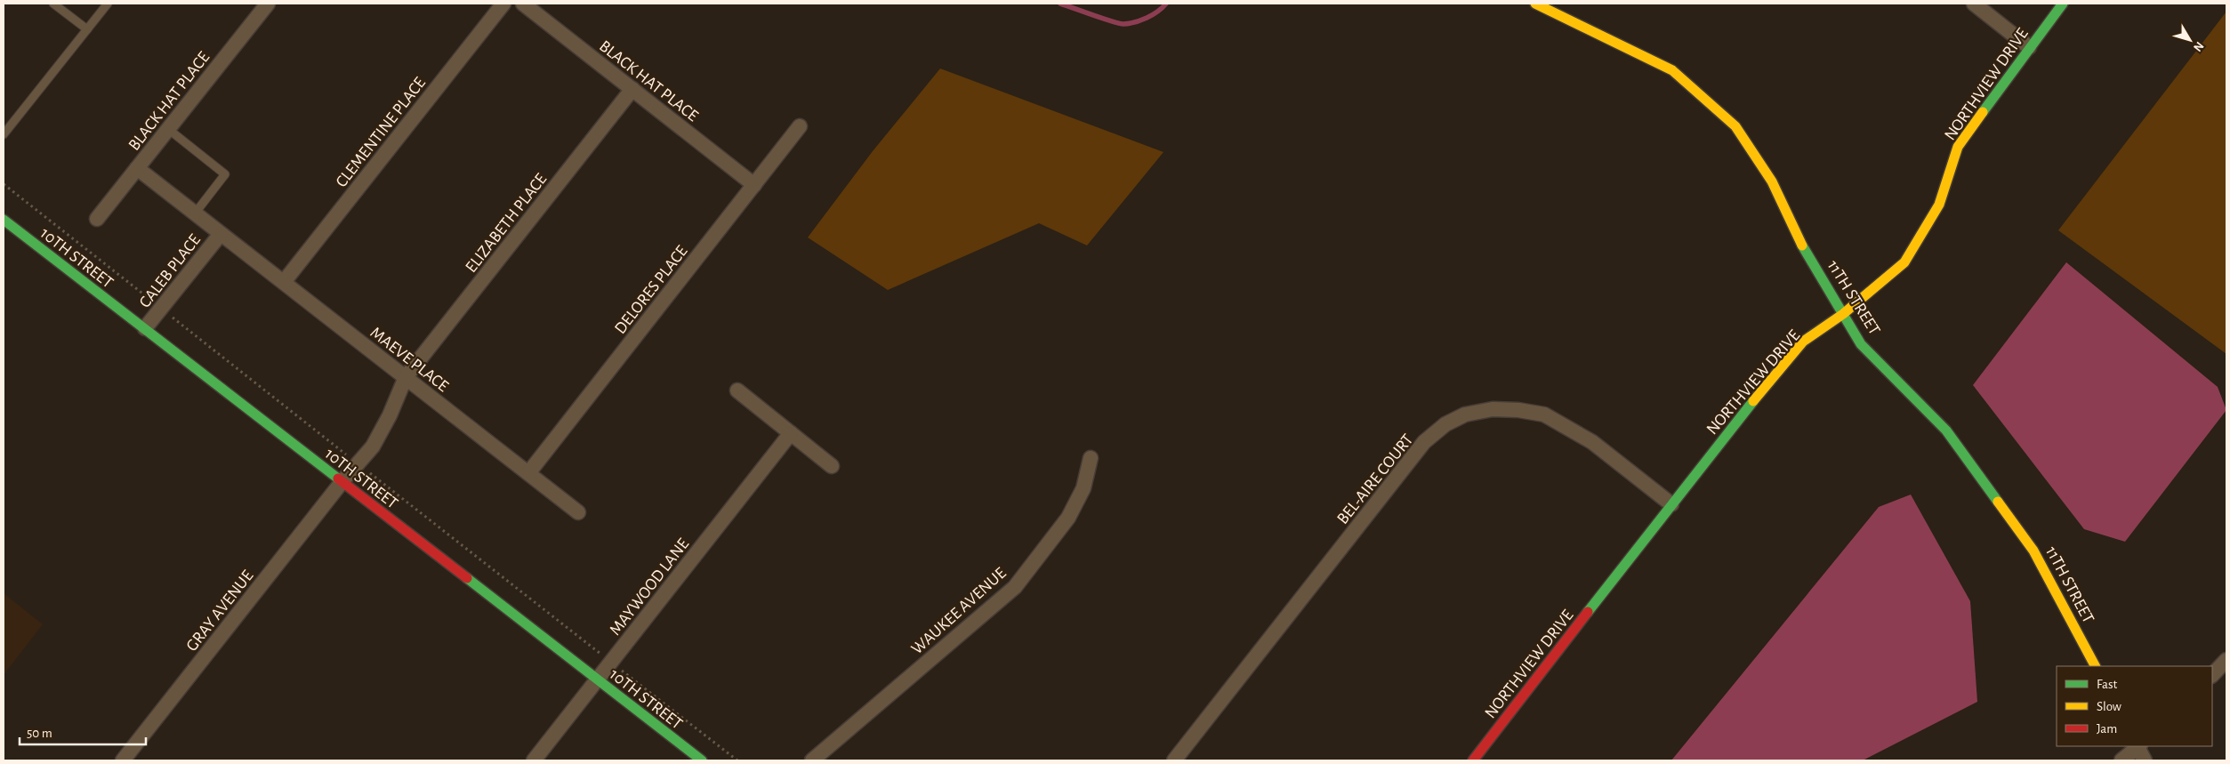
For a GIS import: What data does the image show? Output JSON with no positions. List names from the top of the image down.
{
  "streets": {
    "street": [
      "BLACK HAT PLACE",
      "NORTHVIEW DRIVE",
      "CLEMENTINE PLACE",
      "ELIZABETH PLACE",
      "10TH STREET",
      "CALEB PLACE",
      "DELORES PLACE",
      "11TH STREET",
      "MAEVE PLACE",
      "BEL-AIRE COURT",
      "MAYWOOD LANE",
      "GRAY AVENUE",
      "WAUKEE AVENUE"
    ]
  },
  "crossings": [
    ["BLACK HAT PLACE", "ELIZABETH PLACE"],
    ["BLACK HAT PLACE", "DELORES PLACE"],
    ["BLACK HAT PLACE", "MAEVE PLACE"],
    ["NORTHVIEW DRIVE", "11TH STREET"],
    ["NORTHVIEW DRIVE", "BEL-AIRE COURT"],
    ["CLEMENTINE PLACE", "MAEVE PLACE"],
    ["ELIZABETH PLACE", "10TH STREET"],
    ["ELIZABETH PLACE", "MAEVE PLACE"],
    ["ELIZABETH PLACE", "GRAY AVENUE"],
    ["10TH STREET", "CALEB PLACE"],
    ["10TH STREET", "MAYWOOD LANE"],
    ["10TH STREET", "GRAY AVENUE"],
    ["CALEB PLACE", "MAEVE PLACE"],
    ["DELORES PLACE", "MAEVE PLACE"]
  ],
  "legend": ["Fast", "Slow", "Jam"],
  "scale_bar": "50 m",
  "north": "bottom right"
}
